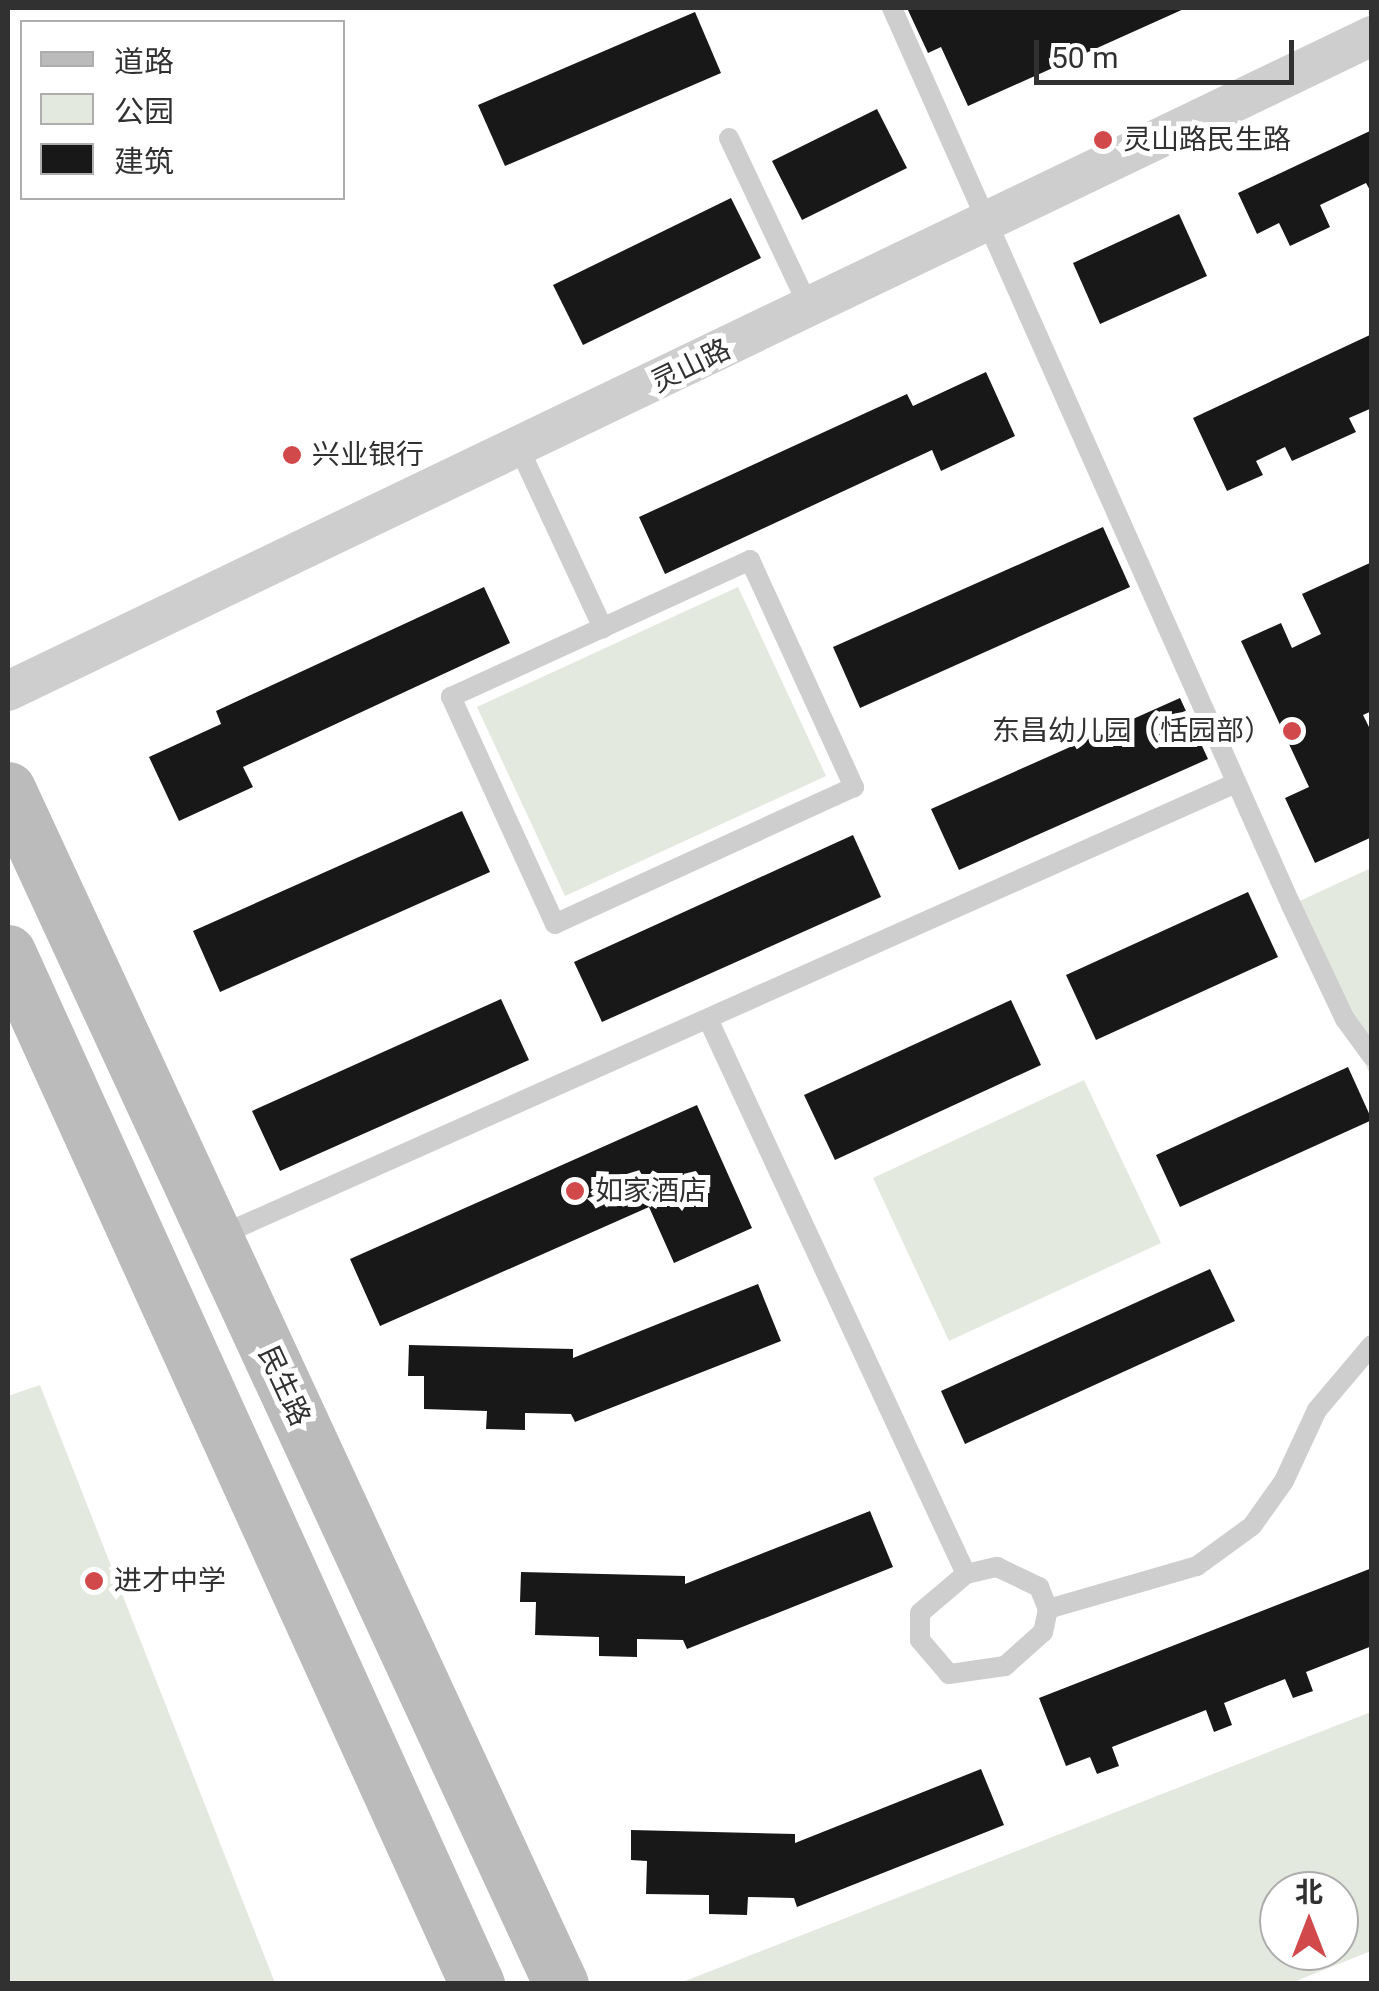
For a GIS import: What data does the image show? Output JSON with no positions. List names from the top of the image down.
{
  "streets": {
    "main road": ["民生路"],
    "street": ["灵山路"]
  },
  "places": [
    "灵山路民生路",
    "兴业银行",
    "东昌幼儿园（恬园部）",
    "如家酒店",
    "进才中学"
  ],
  "legend": ["道路", "公园", "建筑"],
  "scale_bar": "50 m",
  "north": "top"
}
